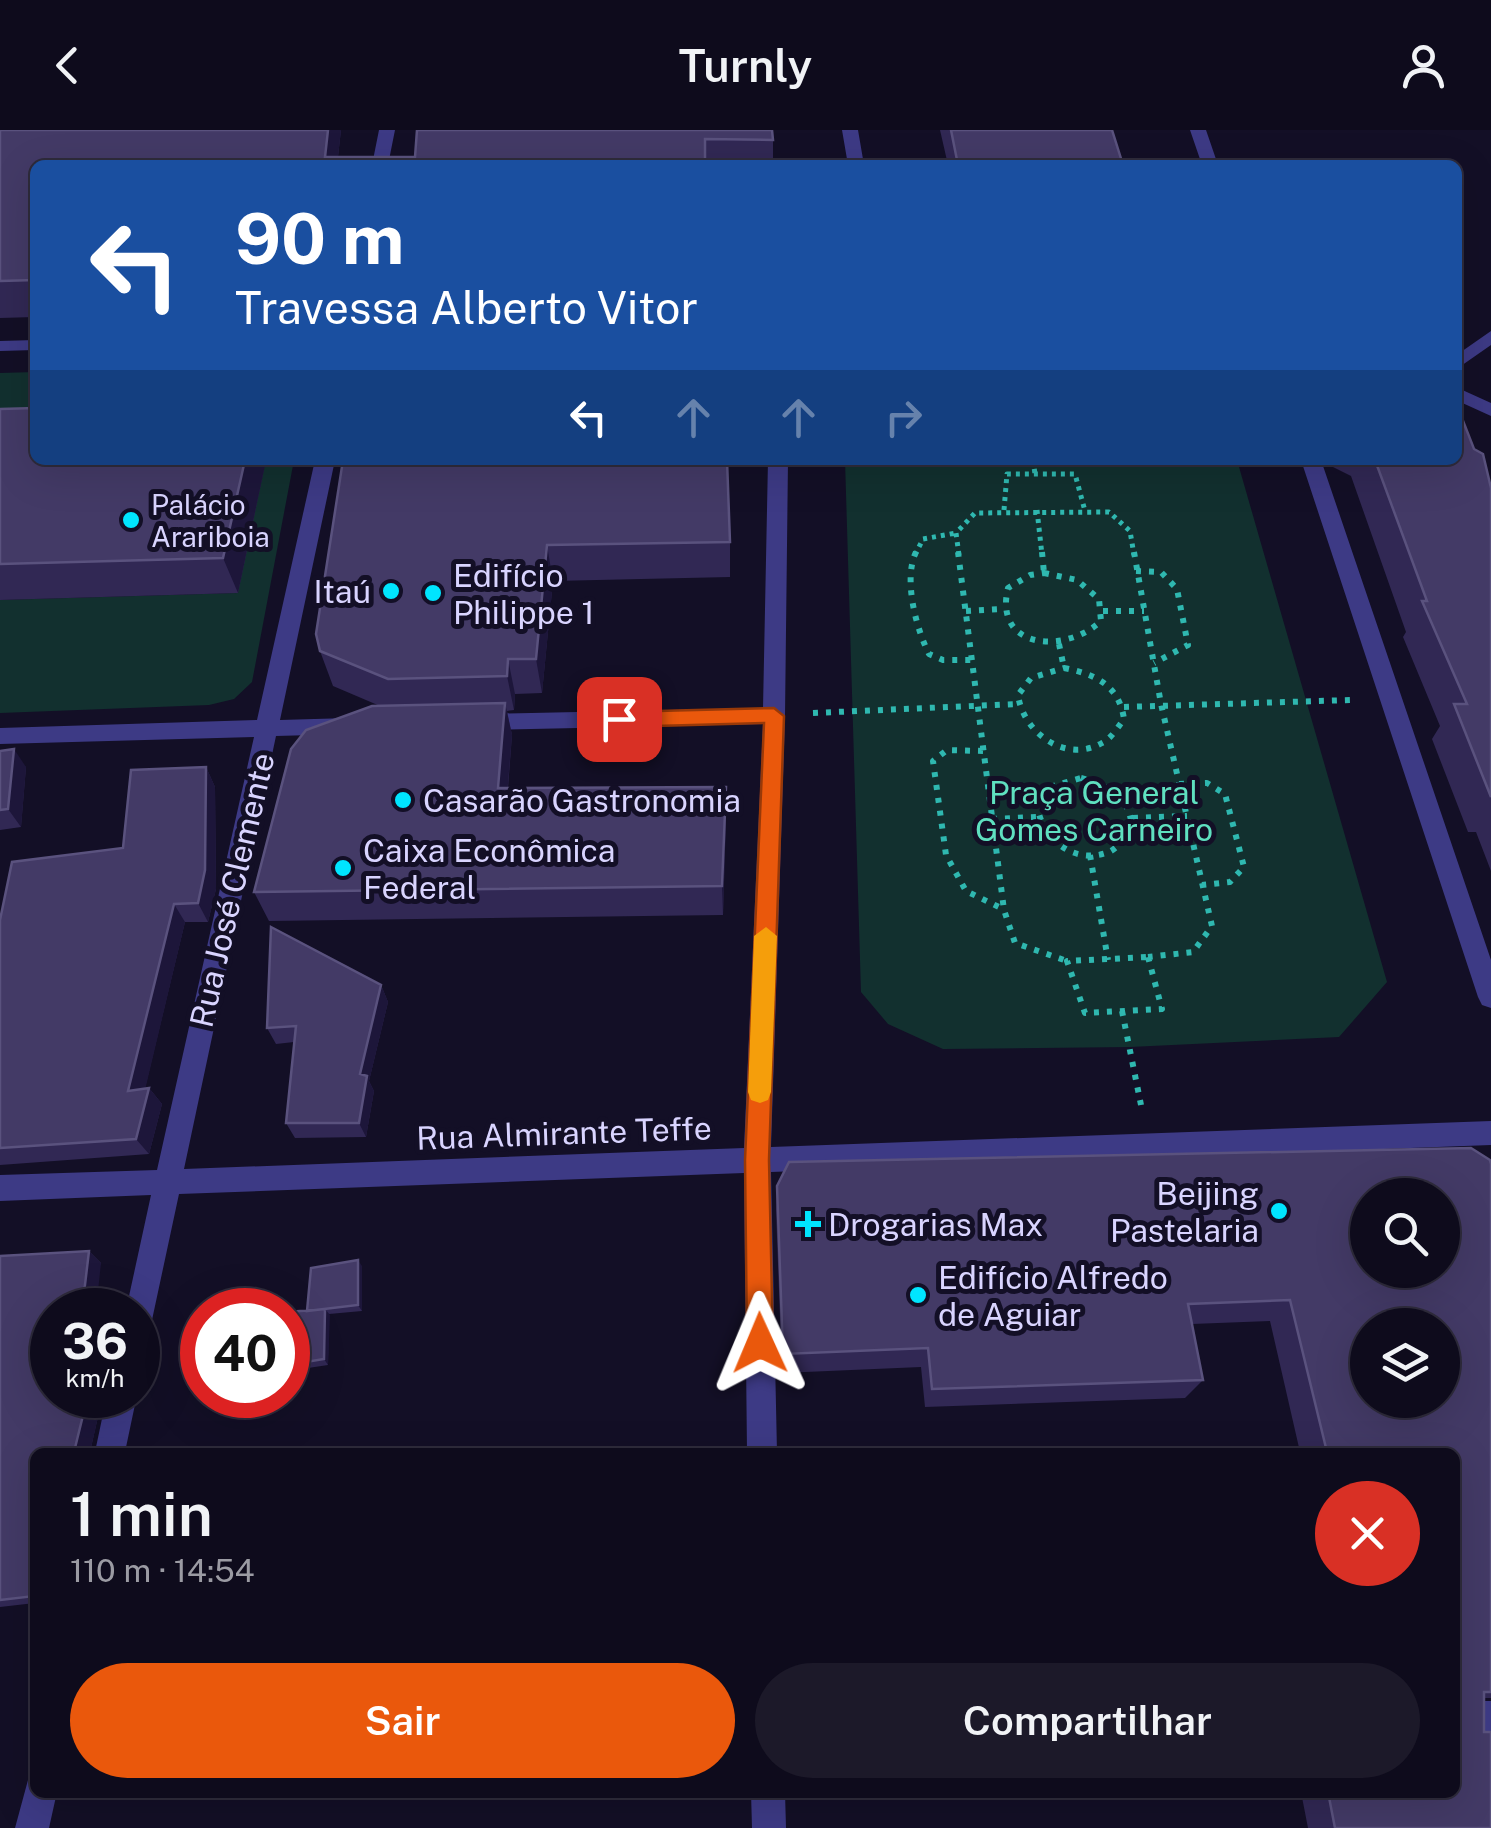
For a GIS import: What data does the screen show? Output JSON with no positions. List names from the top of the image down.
{
  "streets": {
    "street": ["Rua José Clemente", "Rua Almirante Teffe"]
  },
  "crossings": [
    ["Rua José Clemente", "Rua Almirante Teffe"]
  ],
  "parks": ["Praça General Gomes Carneiro"],
  "places": {
    "other": [
      "Palácio Arariboia",
      "Itaú",
      "Edifício Philippe 1",
      "Casarão Gastronomia",
      "Caixa Econômica Federal",
      "Beijing Pastelaria",
      "Edifício Alfredo de Aguiar"
    ],
    "health": ["Drogarias Max"]
  },
  "page": {
    "header": "Turnly",
    "turn": ["90 m", "Travessa Alberto Vitor"],
    "speed": "36 km/h",
    "limit": "40",
    "heading": ["1 min", "110 m · 14:54"],
    "buttons": ["Sair", "Compartilhar"]
  }
}
